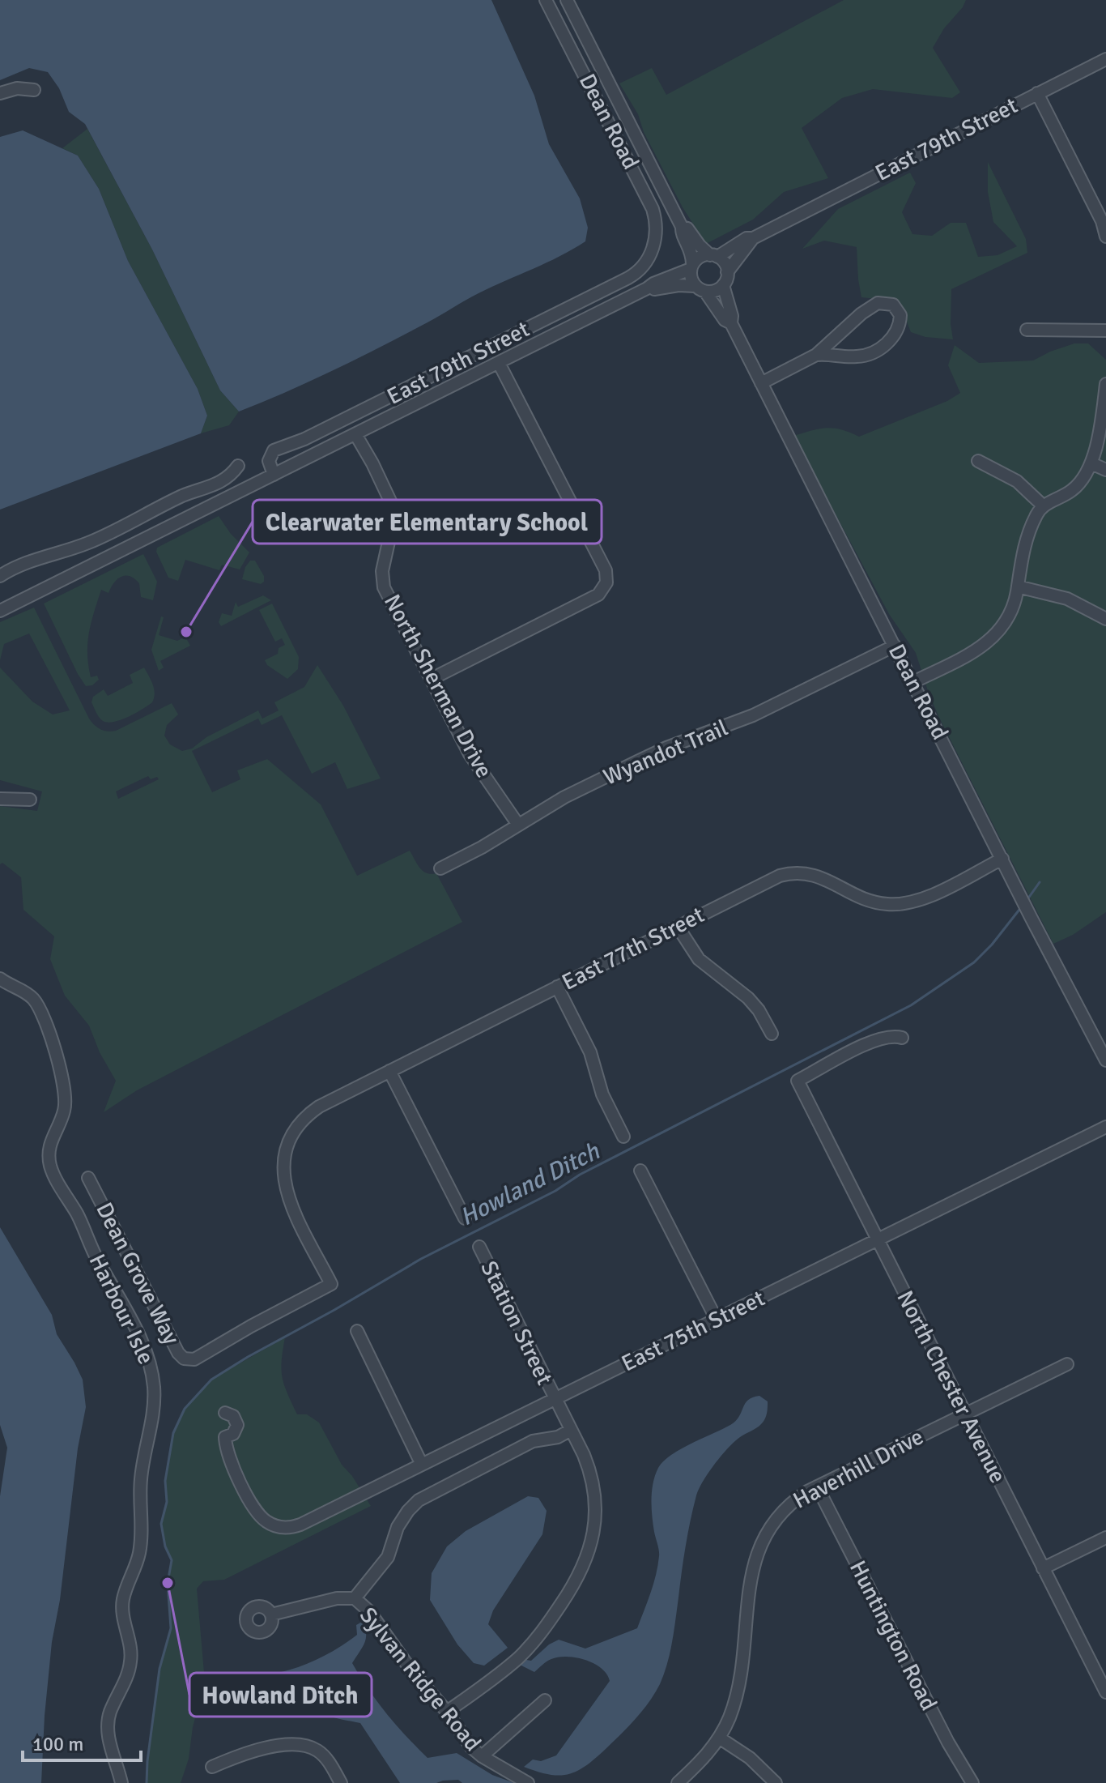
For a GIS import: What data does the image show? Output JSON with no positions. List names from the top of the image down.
{
  "streets": {
    "street": [
      "Dean Road",
      "East 79th Street",
      "North Sherman Drive",
      "Wyandot Trail",
      "East 77th Street",
      "Dean Grove Way",
      "Harbour Isle",
      "Station Street",
      "East 75th Street",
      "North Chester Avenue",
      "Haverhill Drive",
      "Huntington Road",
      "Sylvan Ridge Road"
    ]
  },
  "crossings": [
    ["Dean Road", "East 79th Street"],
    ["Dean Road", "Wyandot Trail"],
    ["Dean Road", "East 77th Street"],
    ["East 79th Street", "North Sherman Drive"],
    ["North Sherman Drive", "Wyandot Trail"],
    ["East 77th Street", "Dean Grove Way"],
    ["Station Street", "East 75th Street"],
    ["Station Street", "Sylvan Ridge Road"],
    ["East 75th Street", "North Chester Avenue"],
    ["North Chester Avenue", "Haverhill Drive"],
    ["Haverhill Drive", "Huntington Road"]
  ],
  "water": ["Howland Ditch"],
  "places": ["Clearwater Elementary School", "Howland Ditch"],
  "scale_bar": "100 m"
}
